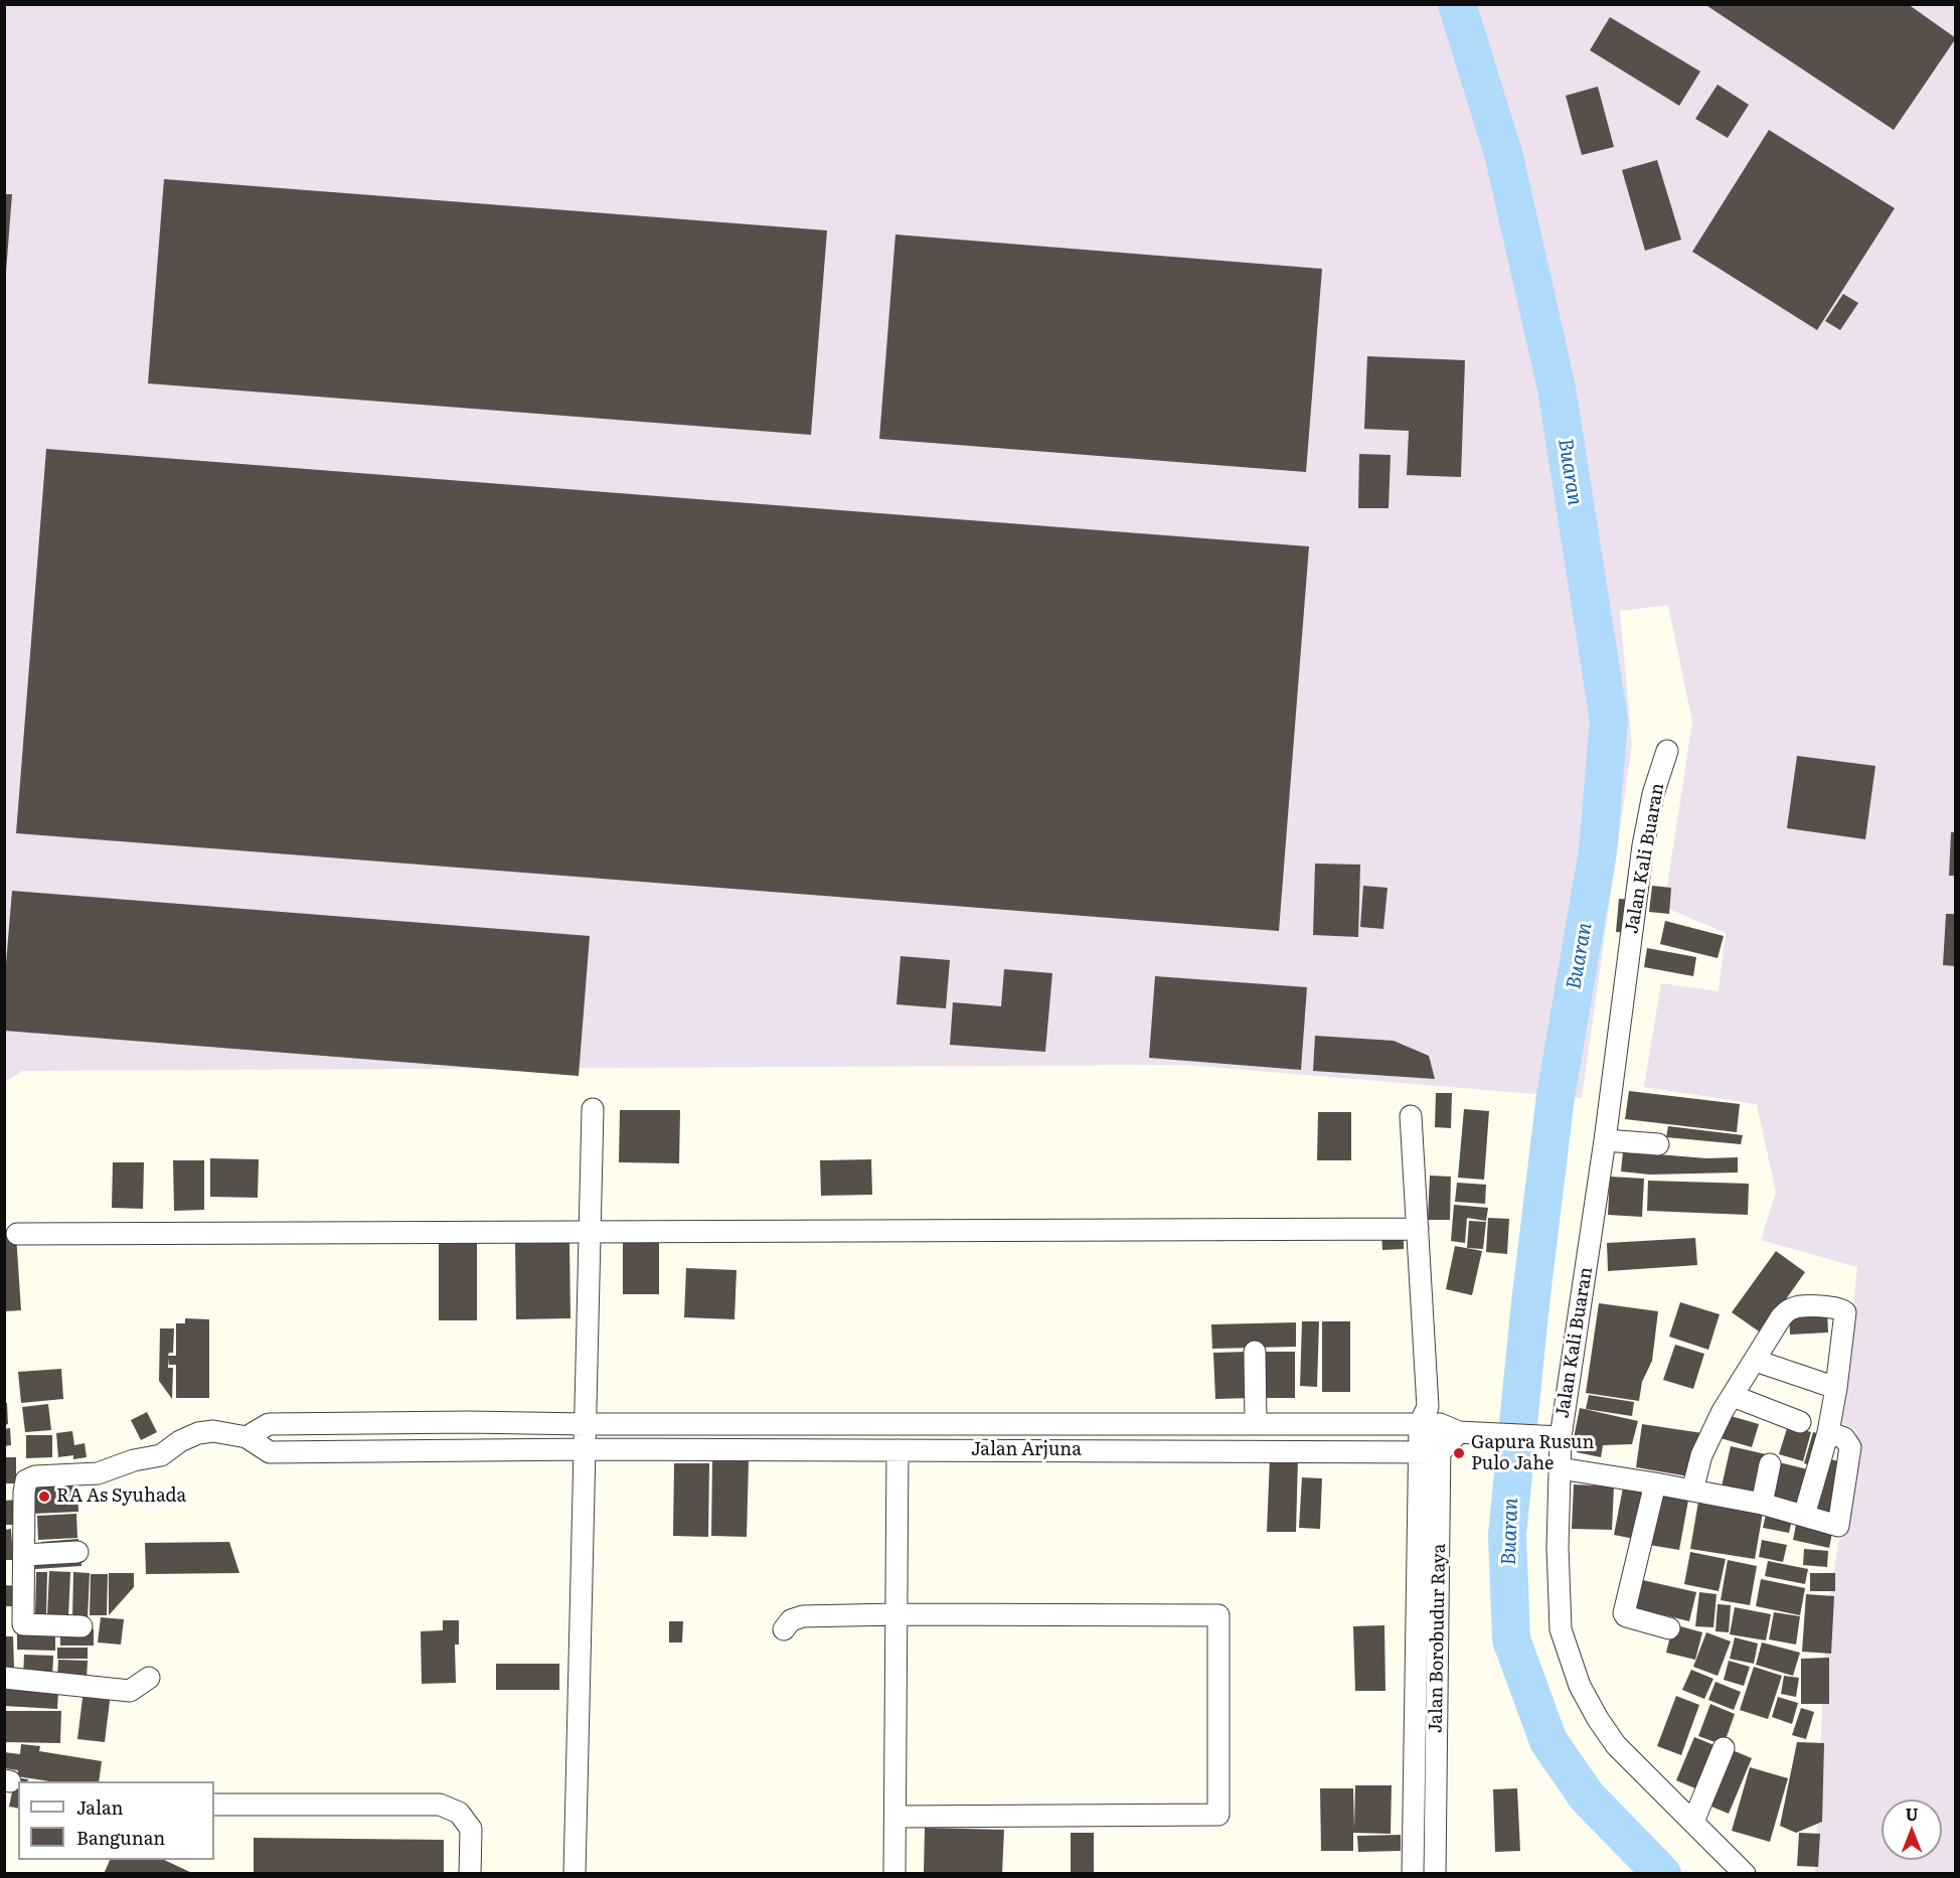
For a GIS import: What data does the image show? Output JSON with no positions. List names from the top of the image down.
{
  "streets": {
    "street": ["Jalan Kali Buaran", "Jalan Arjuna", "Jalan Borobudur Raya"]
  },
  "crossings": [
    ["Jalan Kali Buaran", "Jalan Arjuna"],
    ["Jalan Arjuna", "Jalan Borobudur Raya"]
  ],
  "water": ["Buaran"],
  "places": ["Gapura Rusun Pulo Jahe", "RA As Syuhada"],
  "legend": ["Jalan", "Bangunan"],
  "north": "top"
}
